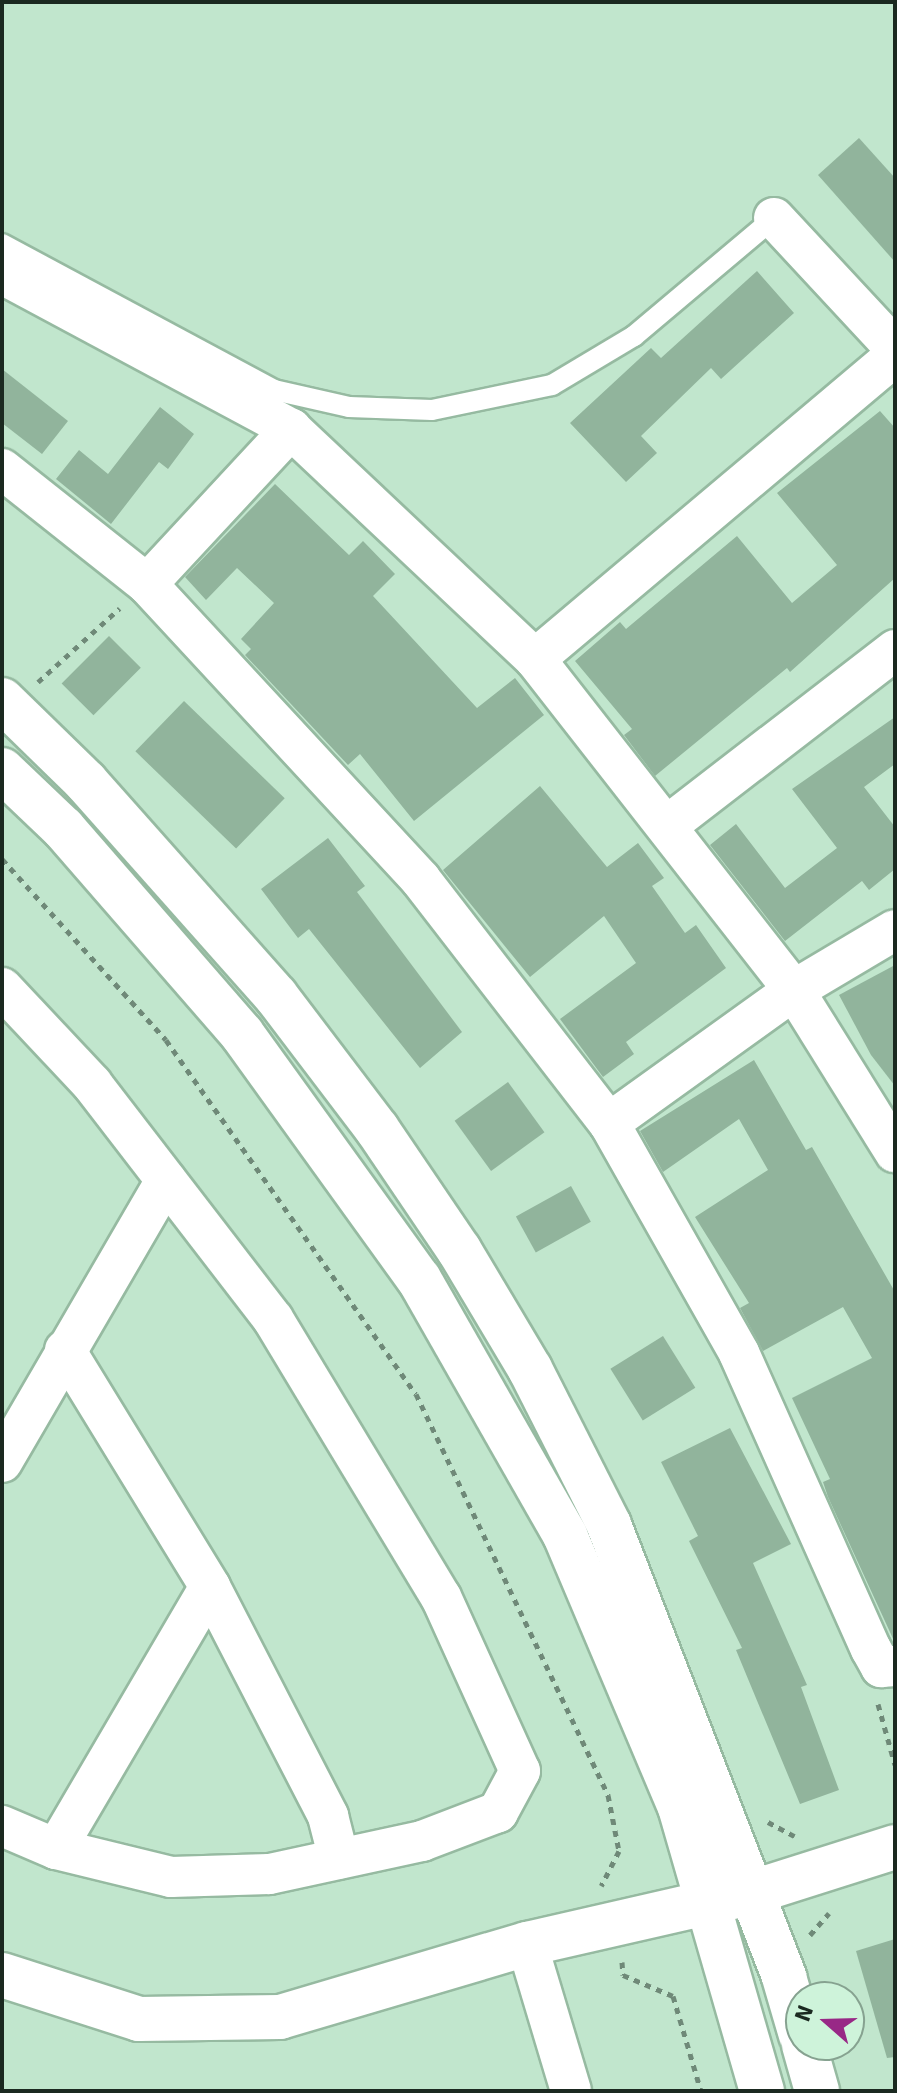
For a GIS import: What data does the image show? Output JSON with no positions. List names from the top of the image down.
{
  "north": "left"
}
